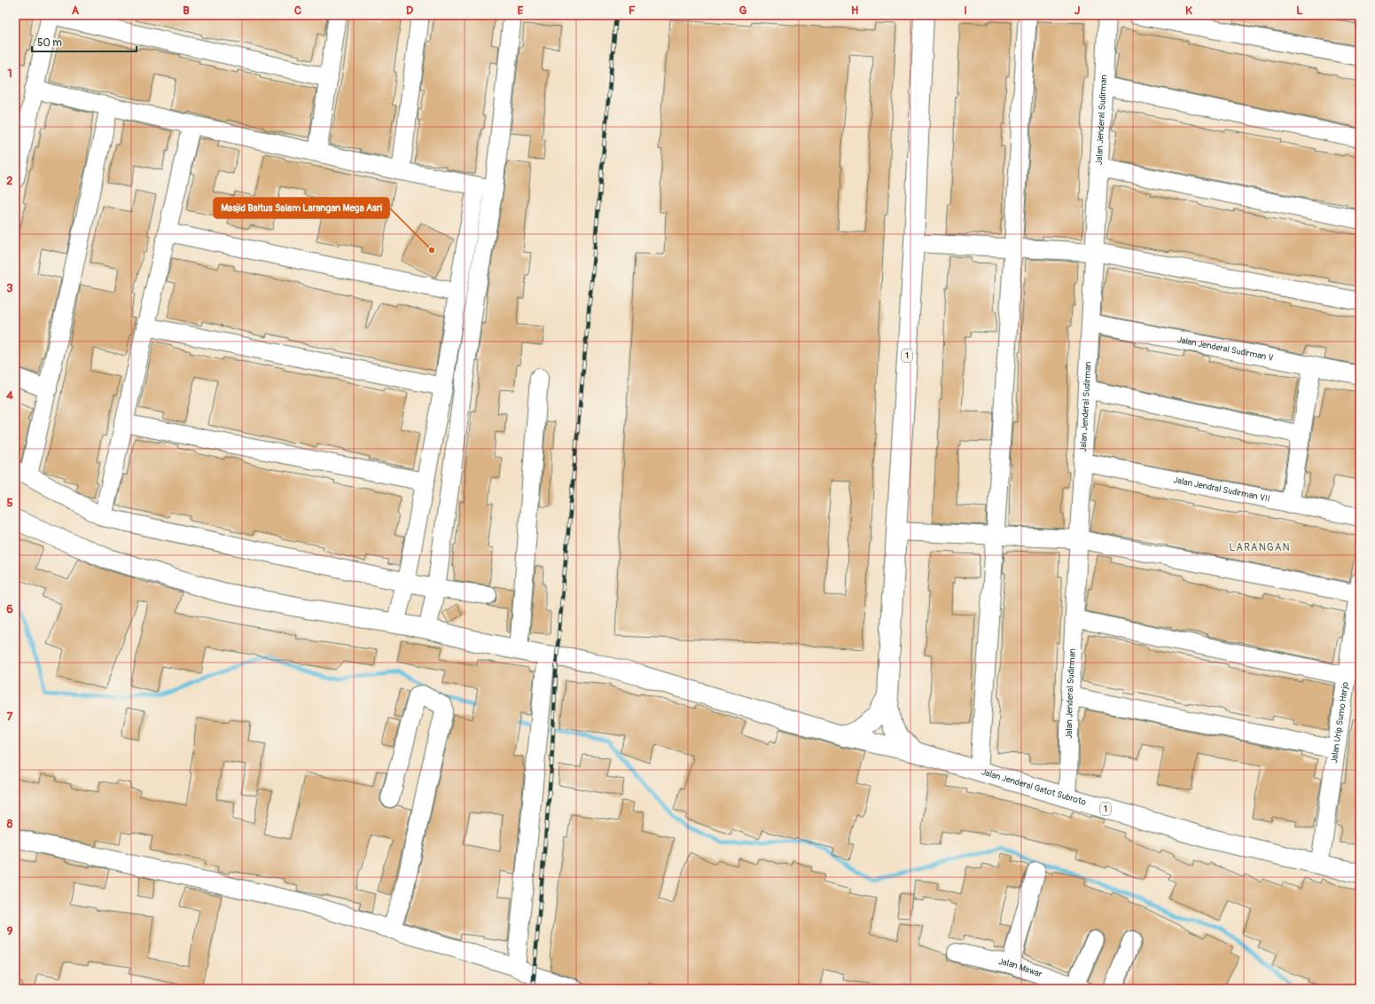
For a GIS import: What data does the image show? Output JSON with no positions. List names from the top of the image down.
{
  "streets": {
    "main road": ["1", "Jalan Jenderal Gatot Subroto"],
    "street": [
      "Jalan Jenderal Sudirman",
      "Jalan Jenderal Sudirman V",
      "Jalan Jendral Sudirman VII",
      "Jalan Urip Sumo Harjo",
      "Jalan Mawar"
    ]
  },
  "crossings": [
    ["Jalan Jenderal Sudirman", "Jalan Jenderal Sudirman V"],
    ["Jalan Jenderal Sudirman", "Jalan Jendral Sudirman VII"],
    ["Jalan Jenderal Sudirman", "Jalan Jenderal Gatot Subroto"],
    ["1", "Jalan Jenderal Gatot Subroto"],
    ["Jalan Urip Sumo Harjo", "Jalan Jenderal Gatot Subroto"]
  ],
  "districts": ["LARANGAN"],
  "places": ["Masjid Baitus Salam Larangan Mega Asri"],
  "scale_bar": "50 m",
  "grid": {
    "columns": [
      "A",
      "B",
      "C",
      "D",
      "E",
      "F",
      "G",
      "H",
      "I",
      "J",
      "K",
      "L"
    ],
    "rows": [
      "1",
      "2",
      "3",
      "4",
      "5",
      "6",
      "7",
      "8",
      "9"
    ]
  }
}
